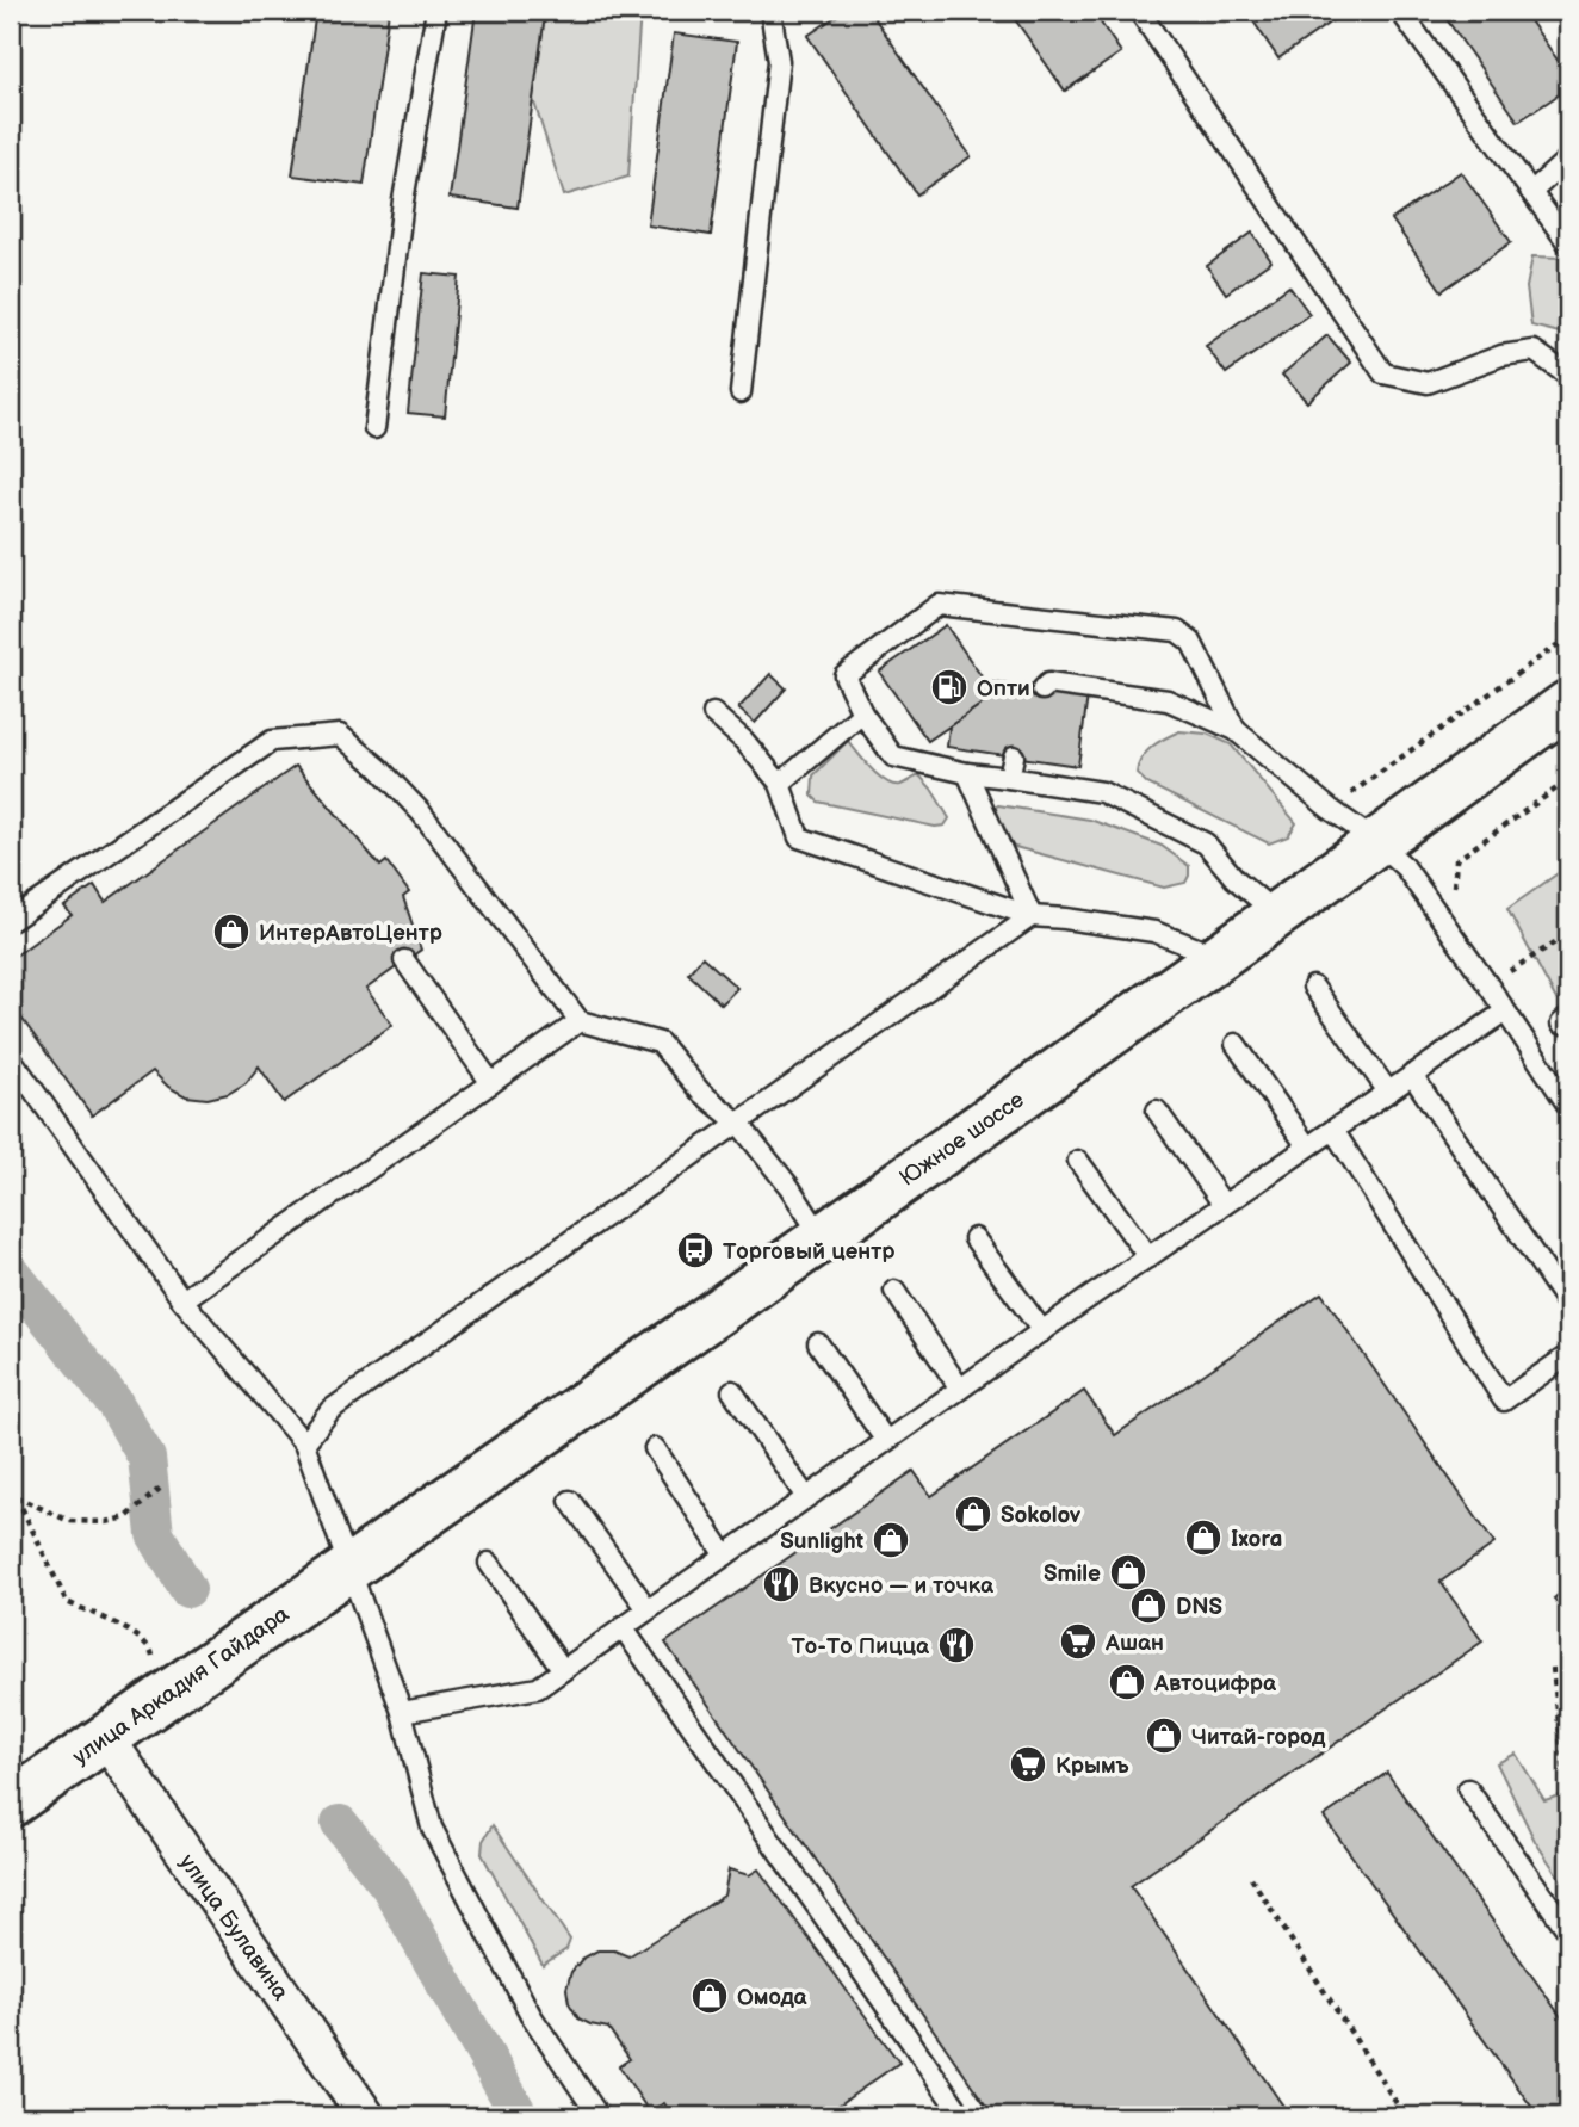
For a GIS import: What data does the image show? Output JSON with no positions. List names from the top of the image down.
{
  "streets": {
    "main road": ["Южное шоссе", "улица Аркадия Гайдара"],
    "street": ["улица Булавина"]
  },
  "crossings": [
    ["Южное шоссе", "улица Аркадия Гайдара"],
    ["улица Аркадия Гайдара", "улица Булавина"]
  ],
  "places": {
    "fuel station": ["Опти"],
    "shop": [
      "ИнтерАвтоЦентр",
      "Sokolov",
      "Ixora",
      "Sunlight",
      "Smile",
      "DNS",
      "Автоцифра",
      "Читай-город",
      "Омода"
    ],
    "bus stop": ["Торговый центр"],
    "restaurant": ["Вкусно — и точка", "То-То Пицца"],
    "supermarket": ["Ашан", "Крымъ"]
  }
}
